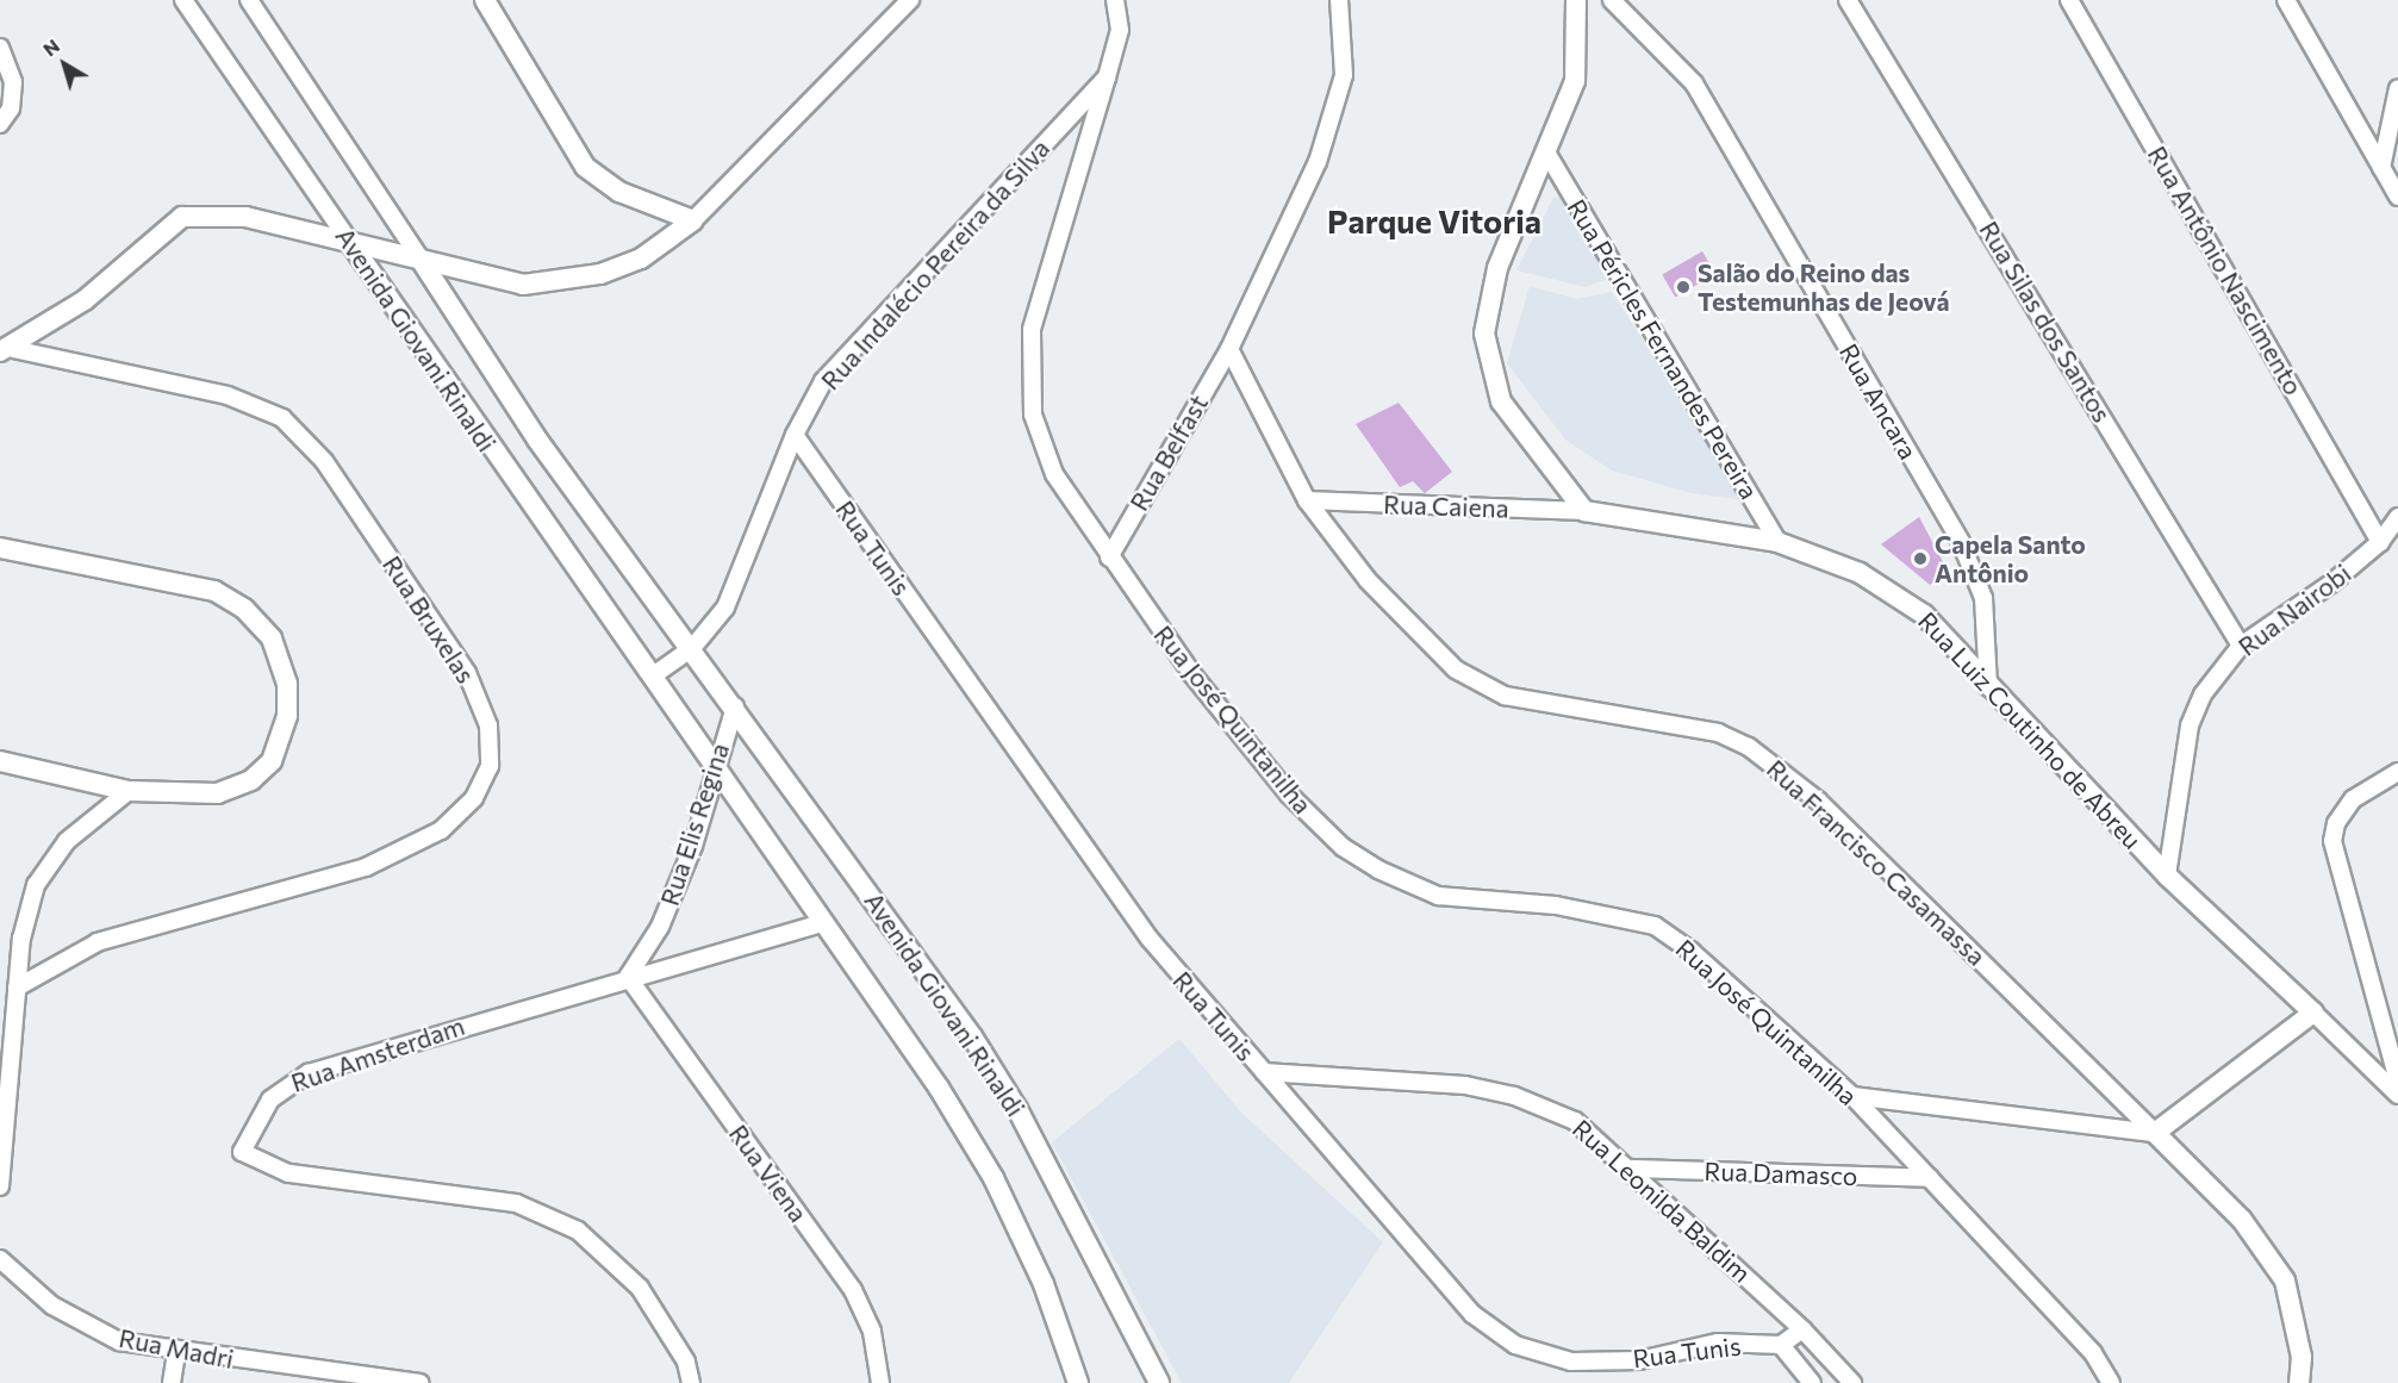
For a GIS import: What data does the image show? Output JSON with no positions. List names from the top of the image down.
{
  "streets": {
    "street": [
      "Rua Indalécio Pereira da Silva",
      "Rua Antônio Nascimento",
      "Rua Silas dos Santos",
      "Avenida Giovani Rinaldi",
      "Rua Péricles Fernandes Pereira",
      "Rua Ancara",
      "Rua Belfast",
      "Rua Caiena",
      "Rua Tunis",
      "Rua Nairobi",
      "Rua Bruxelas",
      "Rua José Quintanilha",
      "Rua Luiz Coutinho de Abreu",
      "Rua Elis Regina",
      "Rua Francisco Casamassa",
      "Rua Amsterdam",
      "Rua Viena",
      "Rua Damasco",
      "Rua Leonilda Baldim",
      "Rua Madri"
    ]
  },
  "crossings": [
    ["Rua Indalécio Pereira da Silva", "Avenida Giovani Rinaldi"],
    ["Rua Indalécio Pereira da Silva", "Rua Tunis"],
    ["Rua Indalécio Pereira da Silva", "Rua José Quintanilha"],
    ["Rua Antônio Nascimento", "Rua Nairobi"],
    ["Rua Silas dos Santos", "Rua Nairobi"],
    ["Avenida Giovani Rinaldi", "Rua Elis Regina"],
    ["Avenida Giovani Rinaldi", "Rua Amsterdam"],
    ["Rua Péricles Fernandes Pereira", "Rua Luiz Coutinho de Abreu"],
    ["Rua Ancara", "Rua Luiz Coutinho de Abreu"],
    ["Rua Belfast", "Rua José Quintanilha"],
    ["Rua Belfast", "Rua Francisco Casamassa"],
    ["Rua Caiena", "Rua Luiz Coutinho de Abreu"],
    ["Rua Caiena", "Rua Francisco Casamassa"],
    ["Rua Tunis", "Rua Leonilda Baldim"],
    ["Rua Nairobi", "Rua Luiz Coutinho de Abreu"],
    ["Rua José Quintanilha", "Rua Damasco"],
    ["Rua Elis Regina", "Rua Amsterdam"],
    ["Rua Elis Regina", "Rua Viena"],
    ["Rua Amsterdam", "Rua Viena"],
    ["Rua Damasco", "Rua Leonilda Baldim"]
  ],
  "districts": ["Parque Vitoria"],
  "places": ["Salão do Reino das Testemunhas de Jeová", "Capela Santo Antônio"],
  "north": "top left"
}
